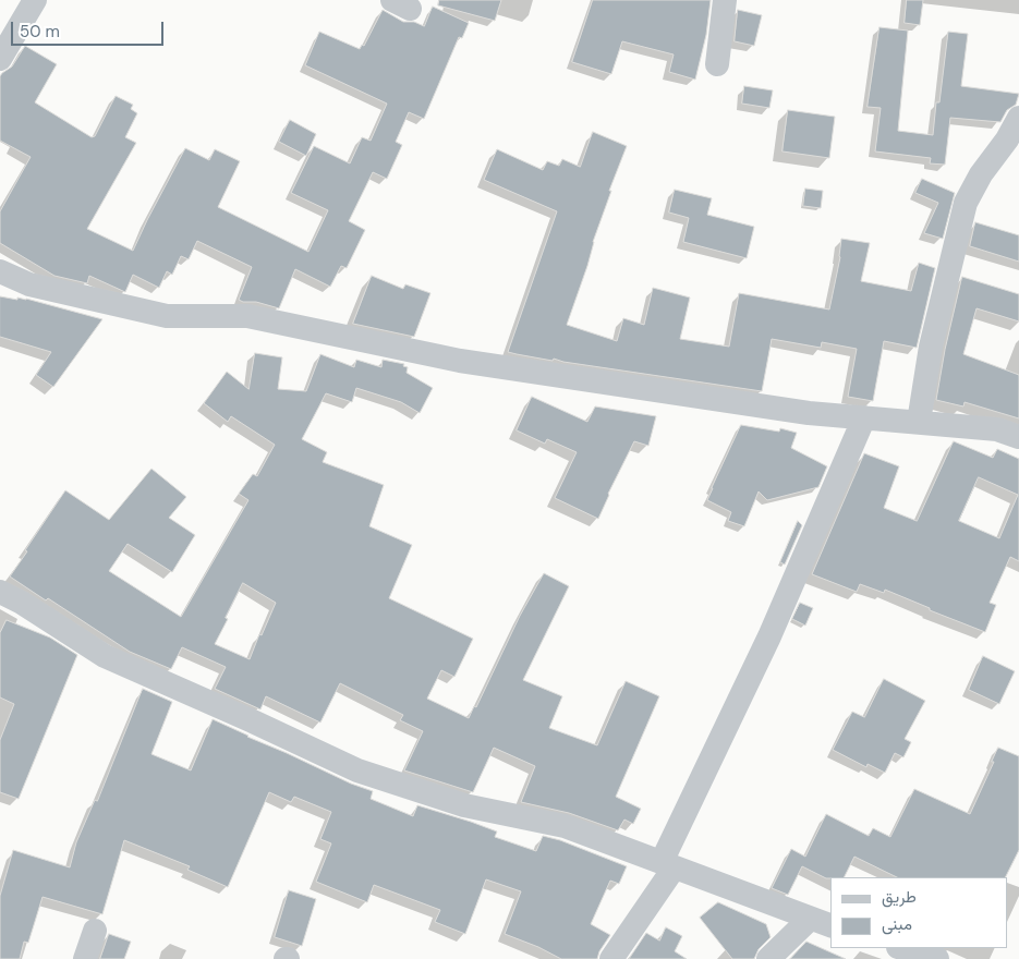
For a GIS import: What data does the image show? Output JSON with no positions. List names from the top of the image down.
{
  "legend": ["طريق", "مبنى"],
  "scale_bar": "50 m"
}
